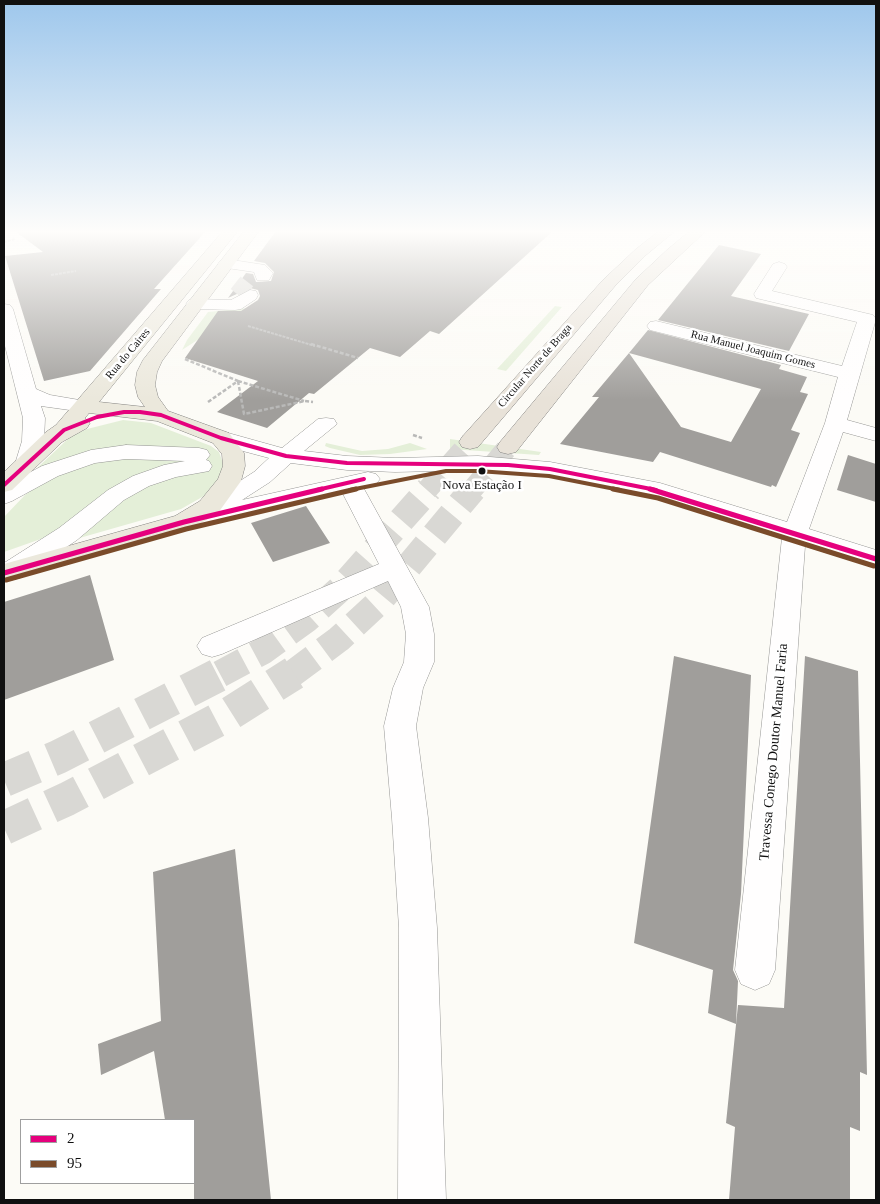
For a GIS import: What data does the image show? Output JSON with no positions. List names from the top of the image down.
{
  "streets": {
    "highway": ["Circular Norte de Braga"],
    "main road": ["Rua do Caires"],
    "street": ["Rua Manuel Joaquim Gomes", "Travessa Conego Doutor Manuel Faria"]
  },
  "places": ["Nova Estação I"],
  "lines": ["transit line 2", "transit line 95"],
  "legend": ["2", "95"]
}
